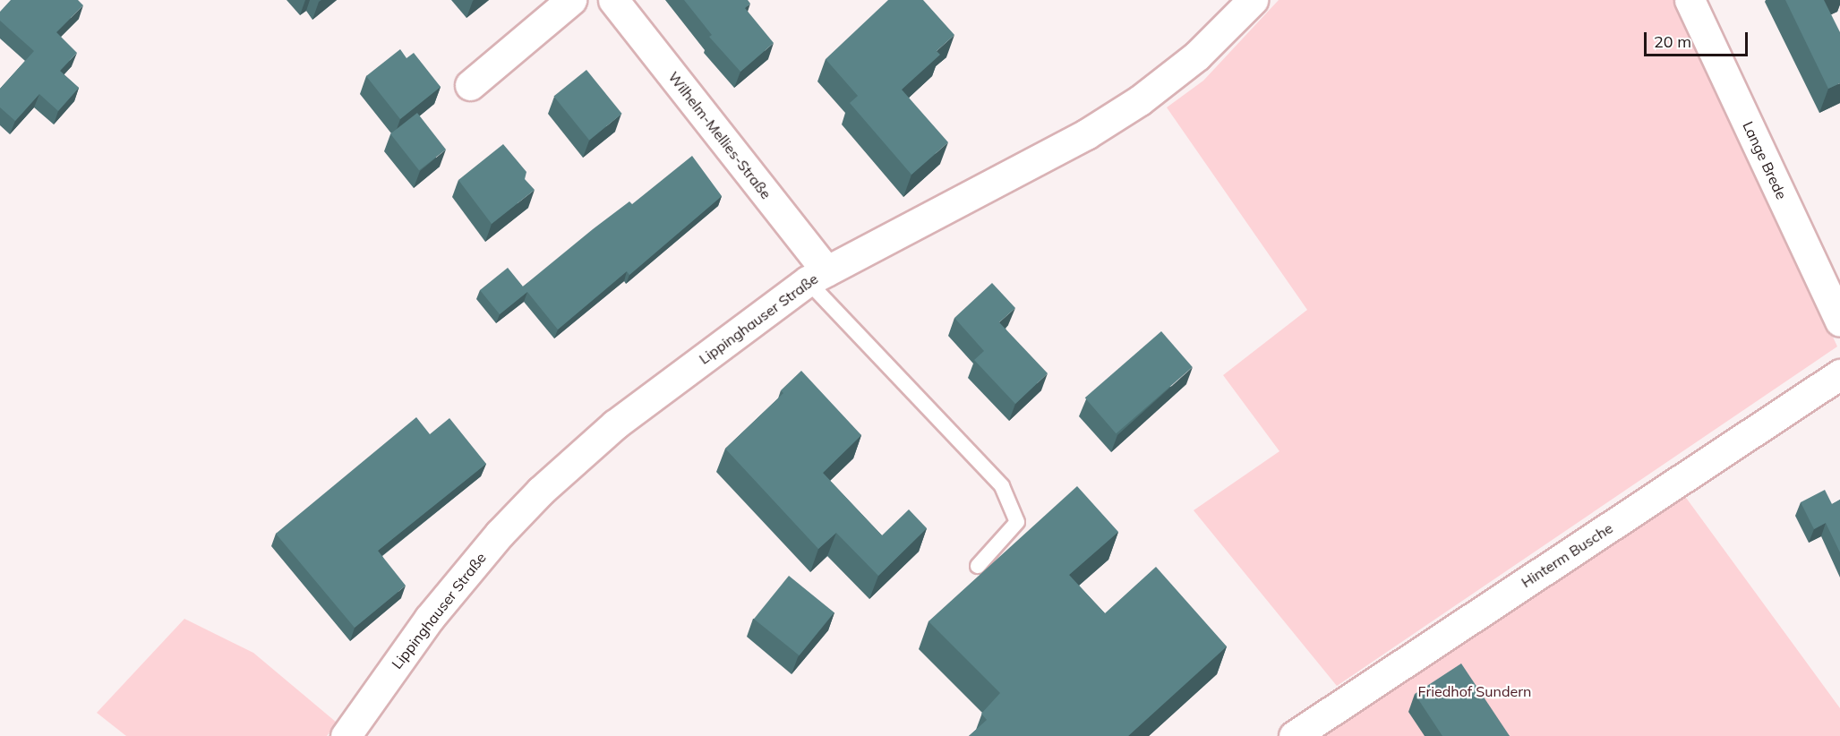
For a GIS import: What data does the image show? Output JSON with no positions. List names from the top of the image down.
{
  "streets": {
    "street": [
      "Wilhelm-Mellies-Straße",
      "Lange Brede",
      "Lippinghauser Straße",
      "Hinterm Busche"
    ]
  },
  "crossings": [
    ["Wilhelm-Mellies-Straße", "Lippinghauser Straße"]
  ],
  "parks": ["Friedhof Sundern"],
  "scale_bar": "20 m"
}
